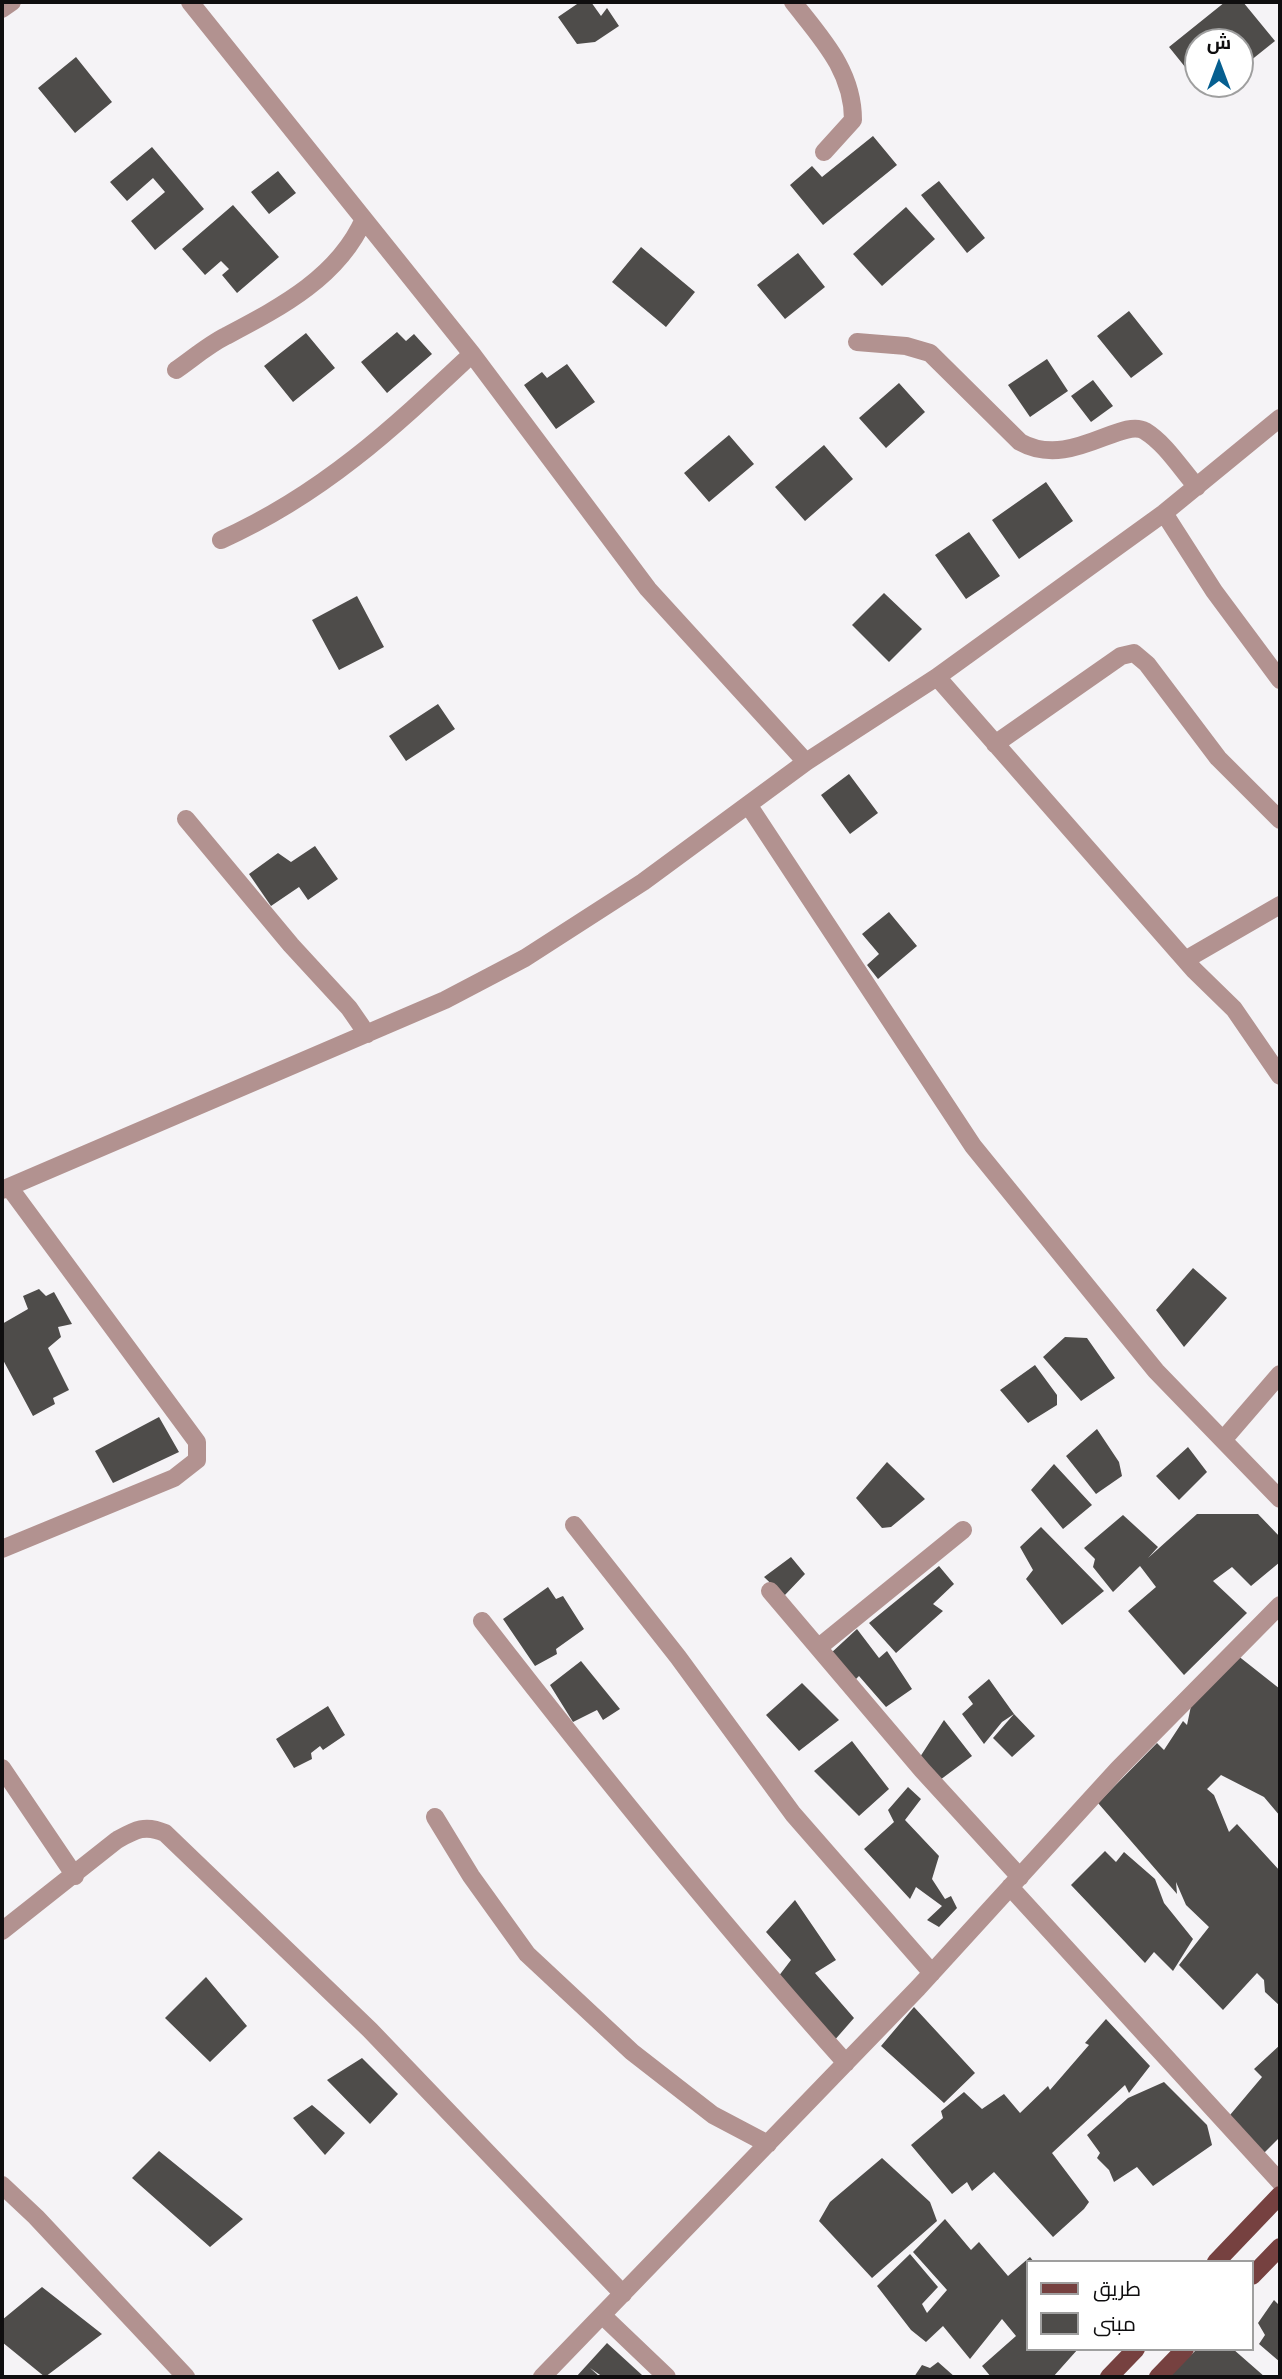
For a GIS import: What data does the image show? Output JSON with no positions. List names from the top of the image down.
{
  "legend": ["طريق", "مبنى"],
  "north": "top"
}
